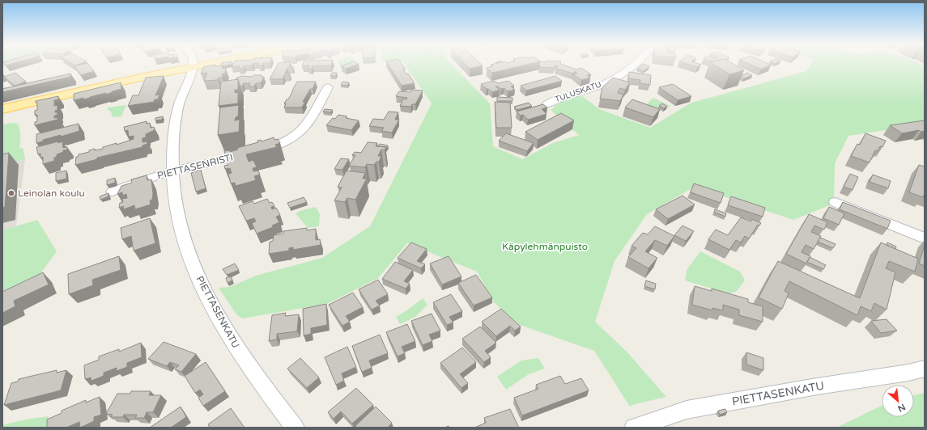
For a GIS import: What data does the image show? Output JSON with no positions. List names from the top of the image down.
{
  "streets": {
    "street": ["TULUSKATU", "PIETTASENRISTI", "PIETTASENKATU"]
  },
  "crossings": [
    ["PIETTASENRISTI", "PIETTASENKATU"]
  ],
  "parks": ["Käpylehmänpuisto"],
  "places": ["Leinolan koulu"],
  "north": "bottom right"
}
